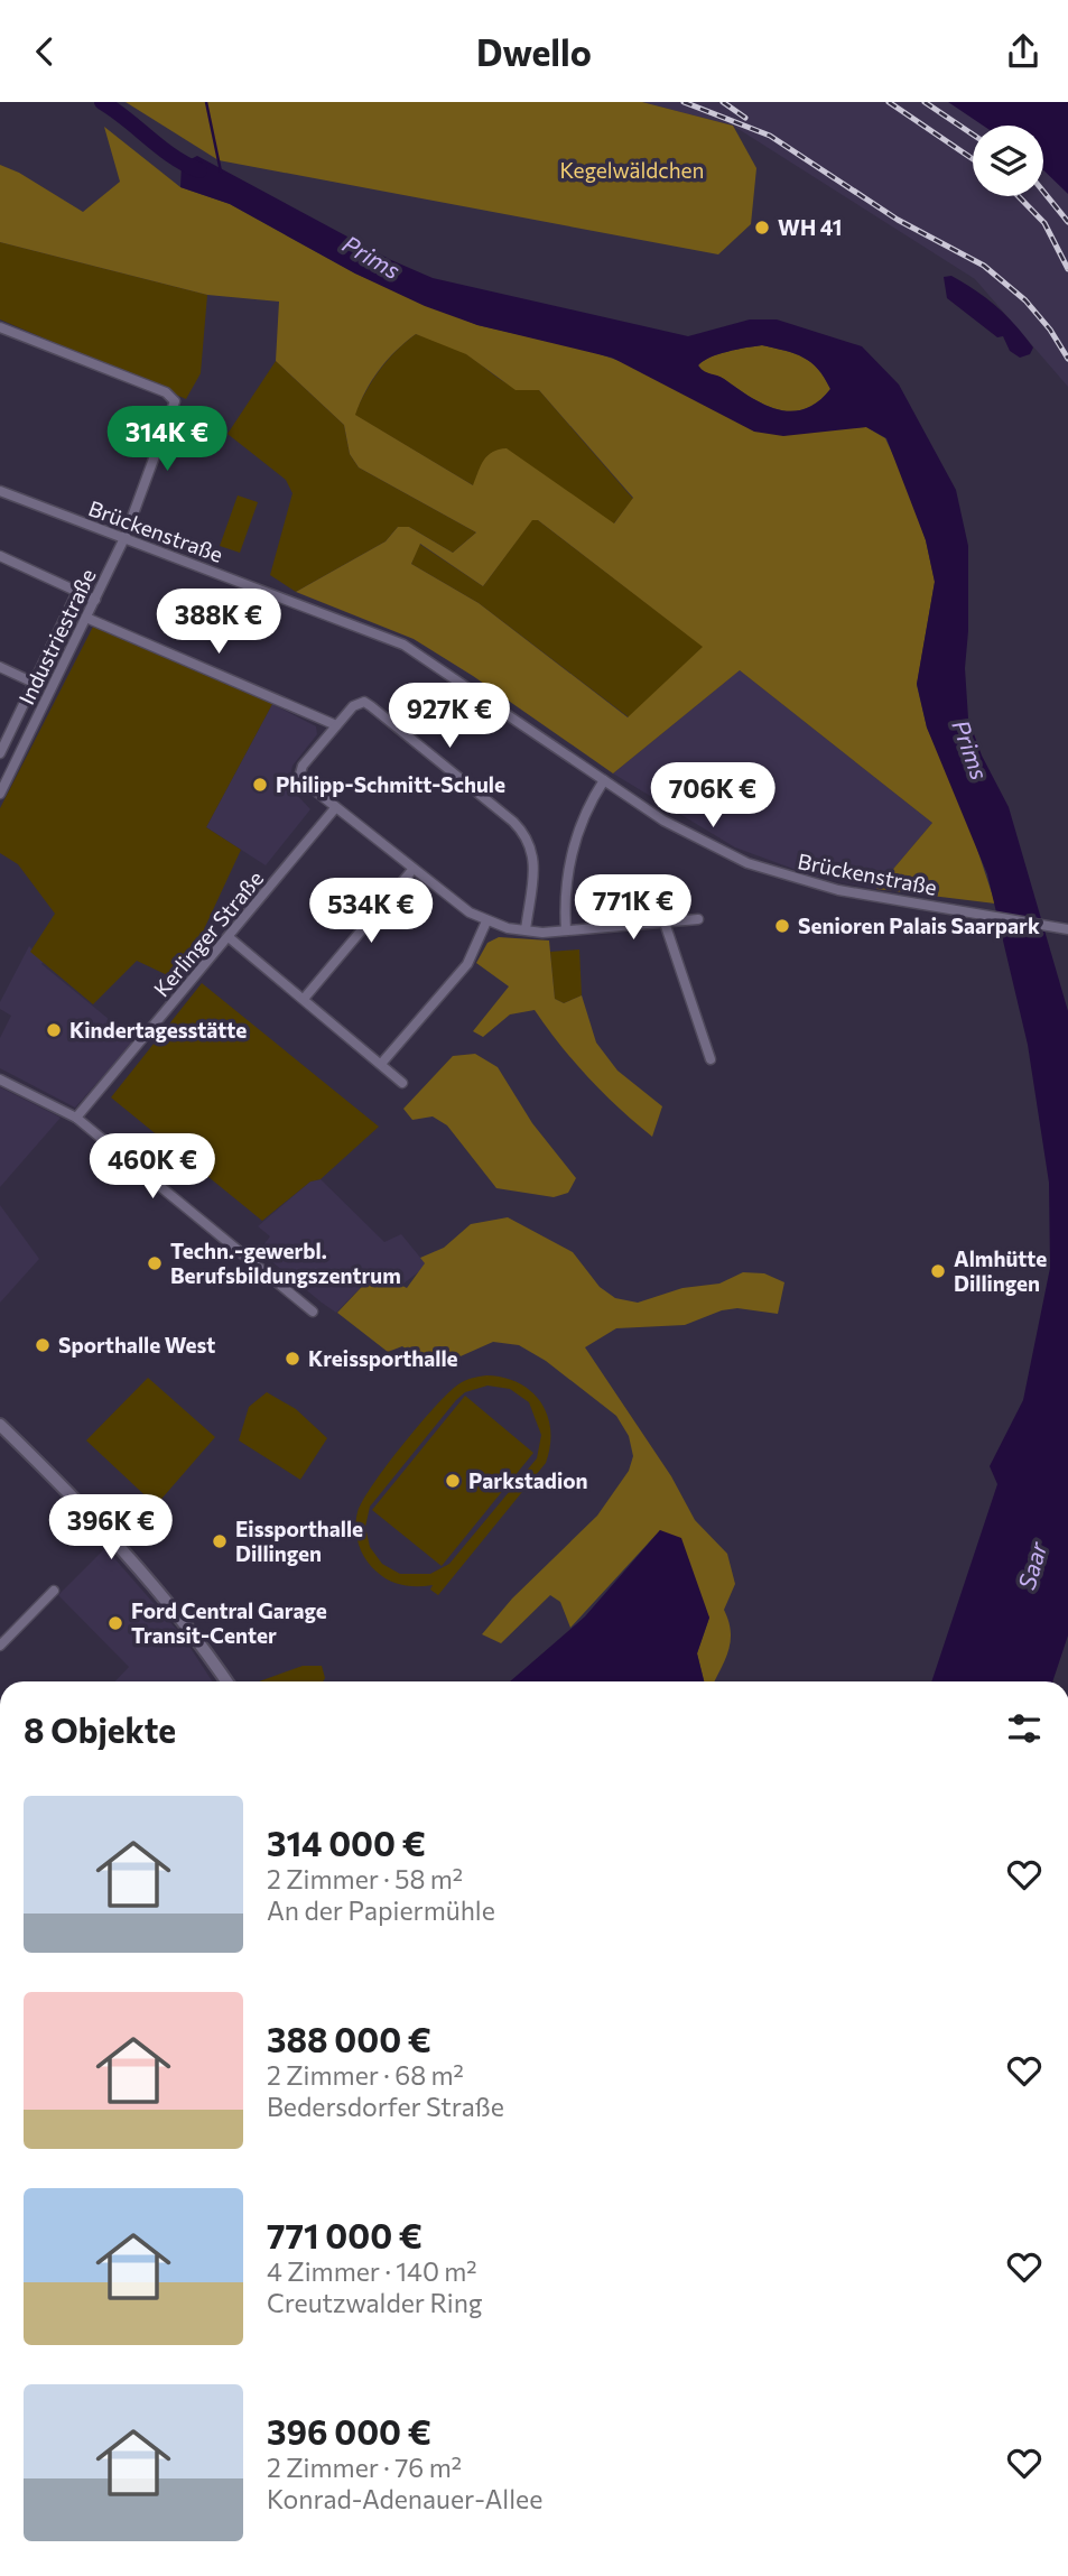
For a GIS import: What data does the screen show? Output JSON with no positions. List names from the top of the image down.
{
  "streets": {
    "street": ["Brückenstraße", "Industriestraße", "Kerlinger Straße"]
  },
  "crossings": [
    ["Brückenstraße", "Industriestraße"]
  ],
  "water": ["Prims", "Saar"],
  "parks": ["Kegelwäldchen"],
  "places": [
    "WH 41",
    "Philipp-Schmitt-Schule",
    "Senioren Palais Saarpark",
    "Kindertagesstätte",
    "Techn.-gewerbl. Berufsbildungszentrum",
    "Almhütte Dillingen",
    "Sporthalle West",
    "Kreissporthalle",
    "Parkstadion",
    "Eissporthalle Dillingen",
    "Ford Central Garage Transit-Center"
  ],
  "page": {
    "header": "Dwello",
    "price": [
      "314K €",
      "388K €",
      "927K €",
      "706K €",
      "771K €",
      "534K €",
      "460K €",
      "396K €"
    ],
    "heading": "8 Objekte",
    "list": [
      {
        "name": "314 000 €",
        "note": "2 Zimmer · 58 m² · An der Papiermühle"
      },
      {
        "name": "388 000 €",
        "note": "2 Zimmer · 68 m² · Bedersdorfer Straße"
      },
      {
        "name": "771 000 €",
        "note": "4 Zimmer · 140 m² · Creutzwalder Ring"
      },
      {
        "name": "396 000 €",
        "note": "2 Zimmer · 76 m² · Konrad-Adenauer-Allee"
      }
    ]
  }
}
